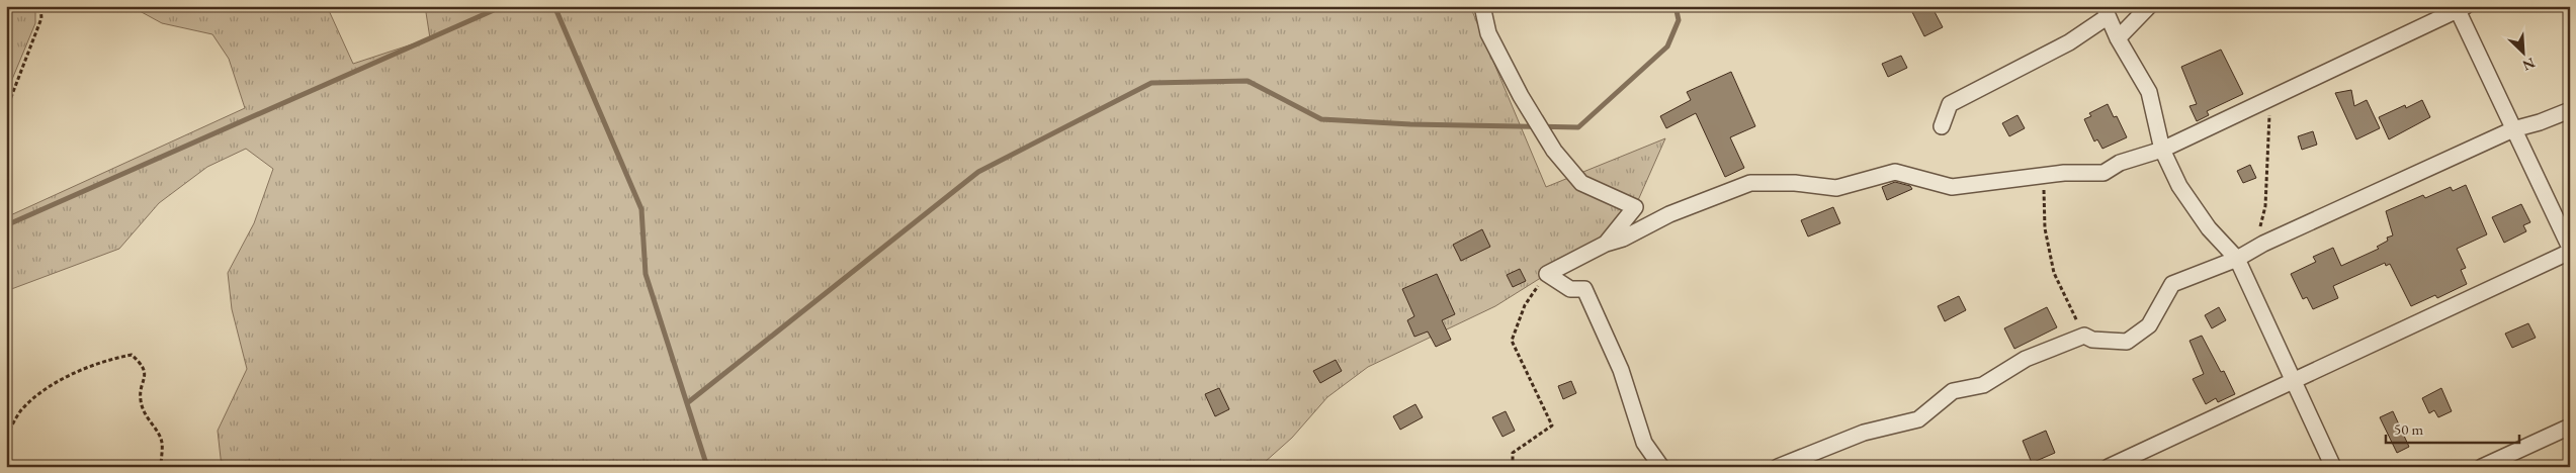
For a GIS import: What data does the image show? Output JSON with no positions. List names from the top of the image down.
{
  "scale_bar": "50 m",
  "north": "bottom right"
}
